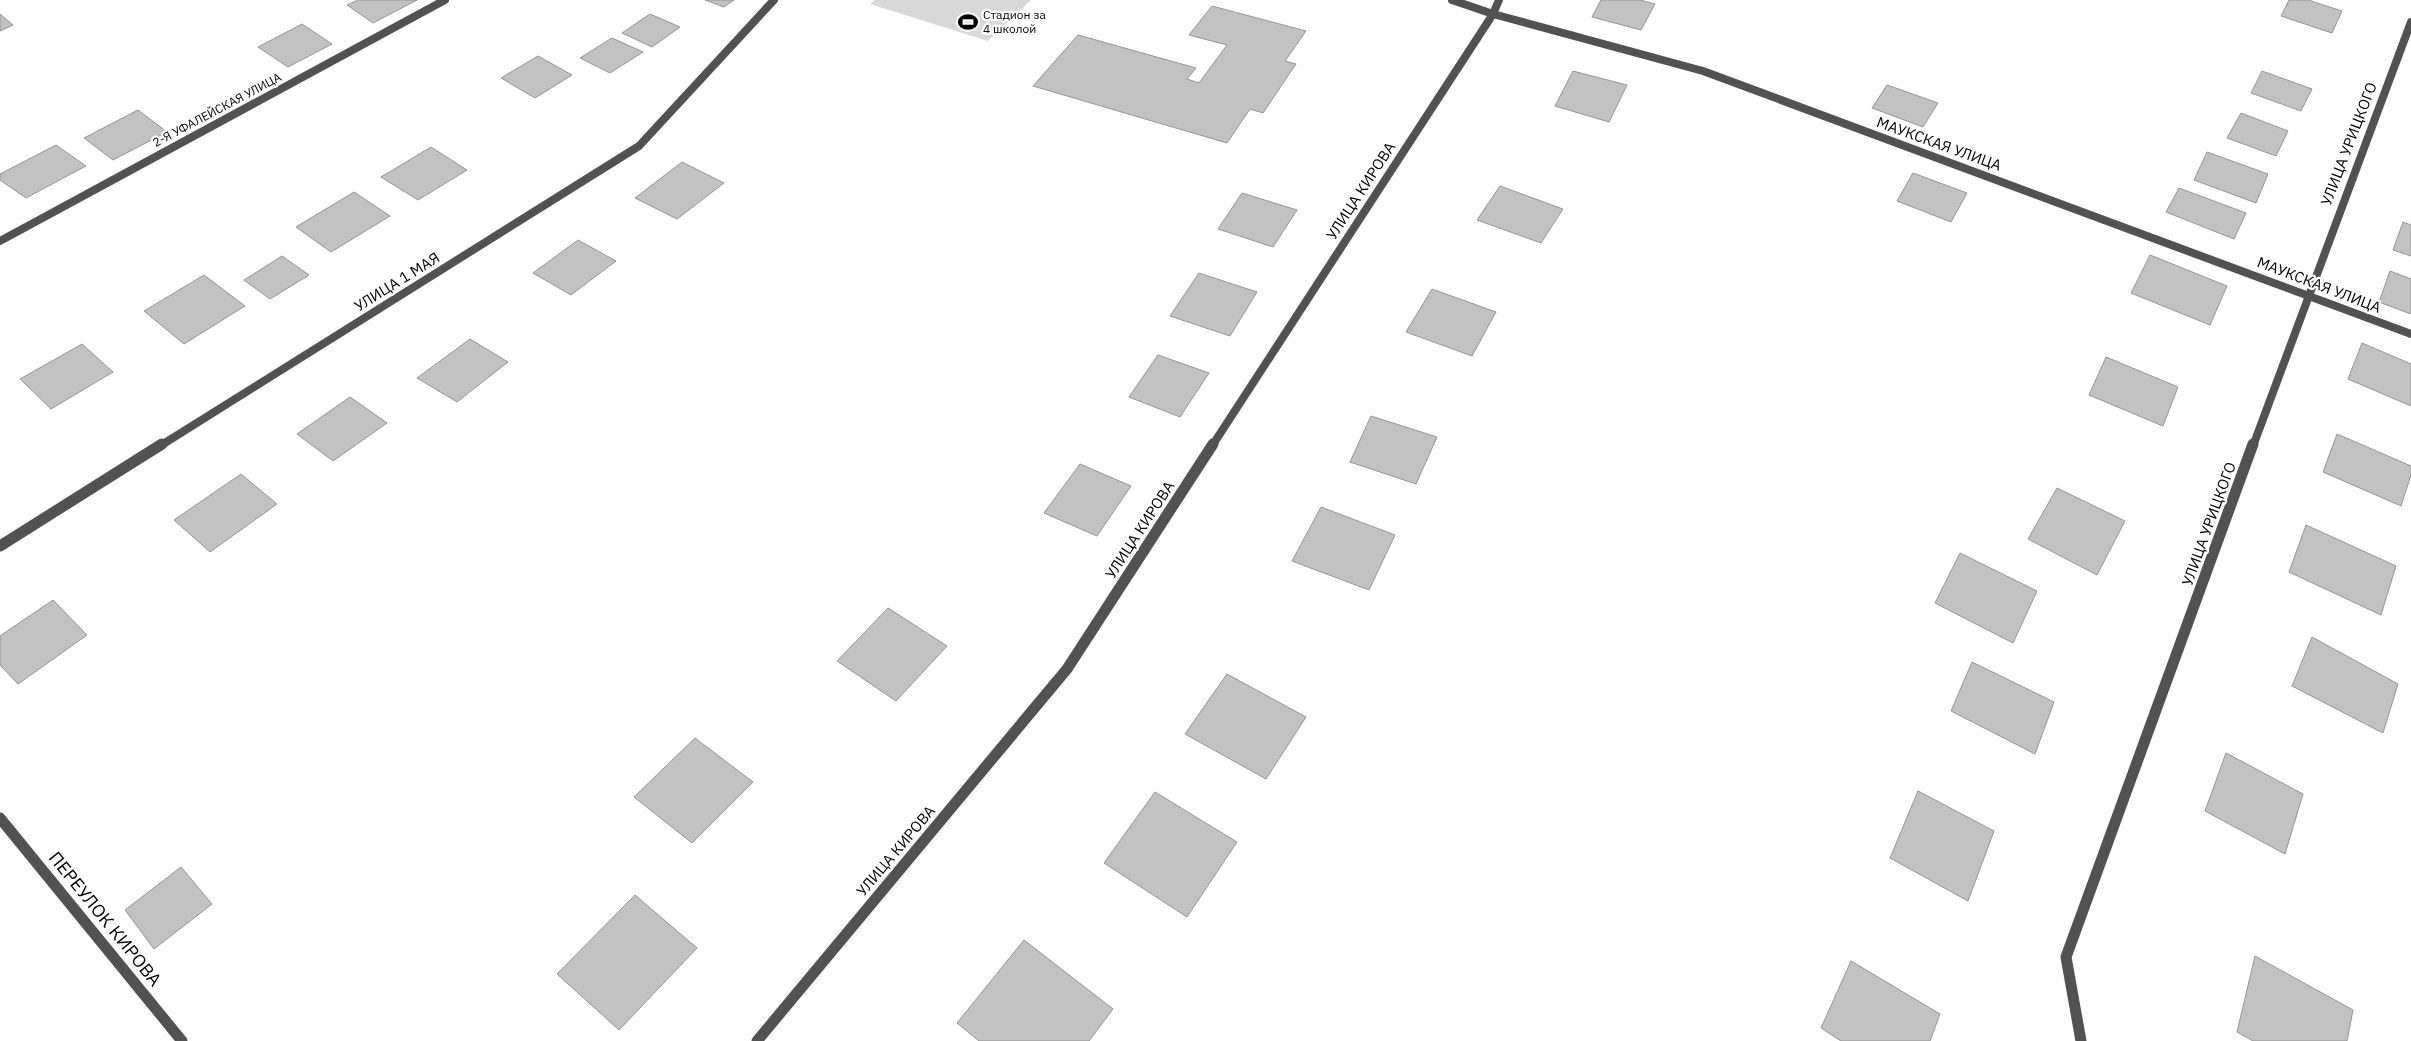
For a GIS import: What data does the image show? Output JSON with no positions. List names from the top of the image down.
{
  "streets": {
    "street": [
      "2-Я УФАЛЕЙСКАЯ УЛИЦА",
      "МАУКСКАЯ УЛИЦА",
      "УЛИЦА УРИЦКОГО",
      "УЛИЦА КИРОВА",
      "УЛИЦА 1 МАЯ",
      "ПЕРЕУЛОК КИРОВА"
    ]
  },
  "crossings": [
    ["МАУКСКАЯ УЛИЦА", "УЛИЦА УРИЦКОГО"],
    ["МАУКСКАЯ УЛИЦА", "УЛИЦА КИРОВА"]
  ],
  "places": {
    "sports": ["Стадион за 4 школой"]
  }
}
